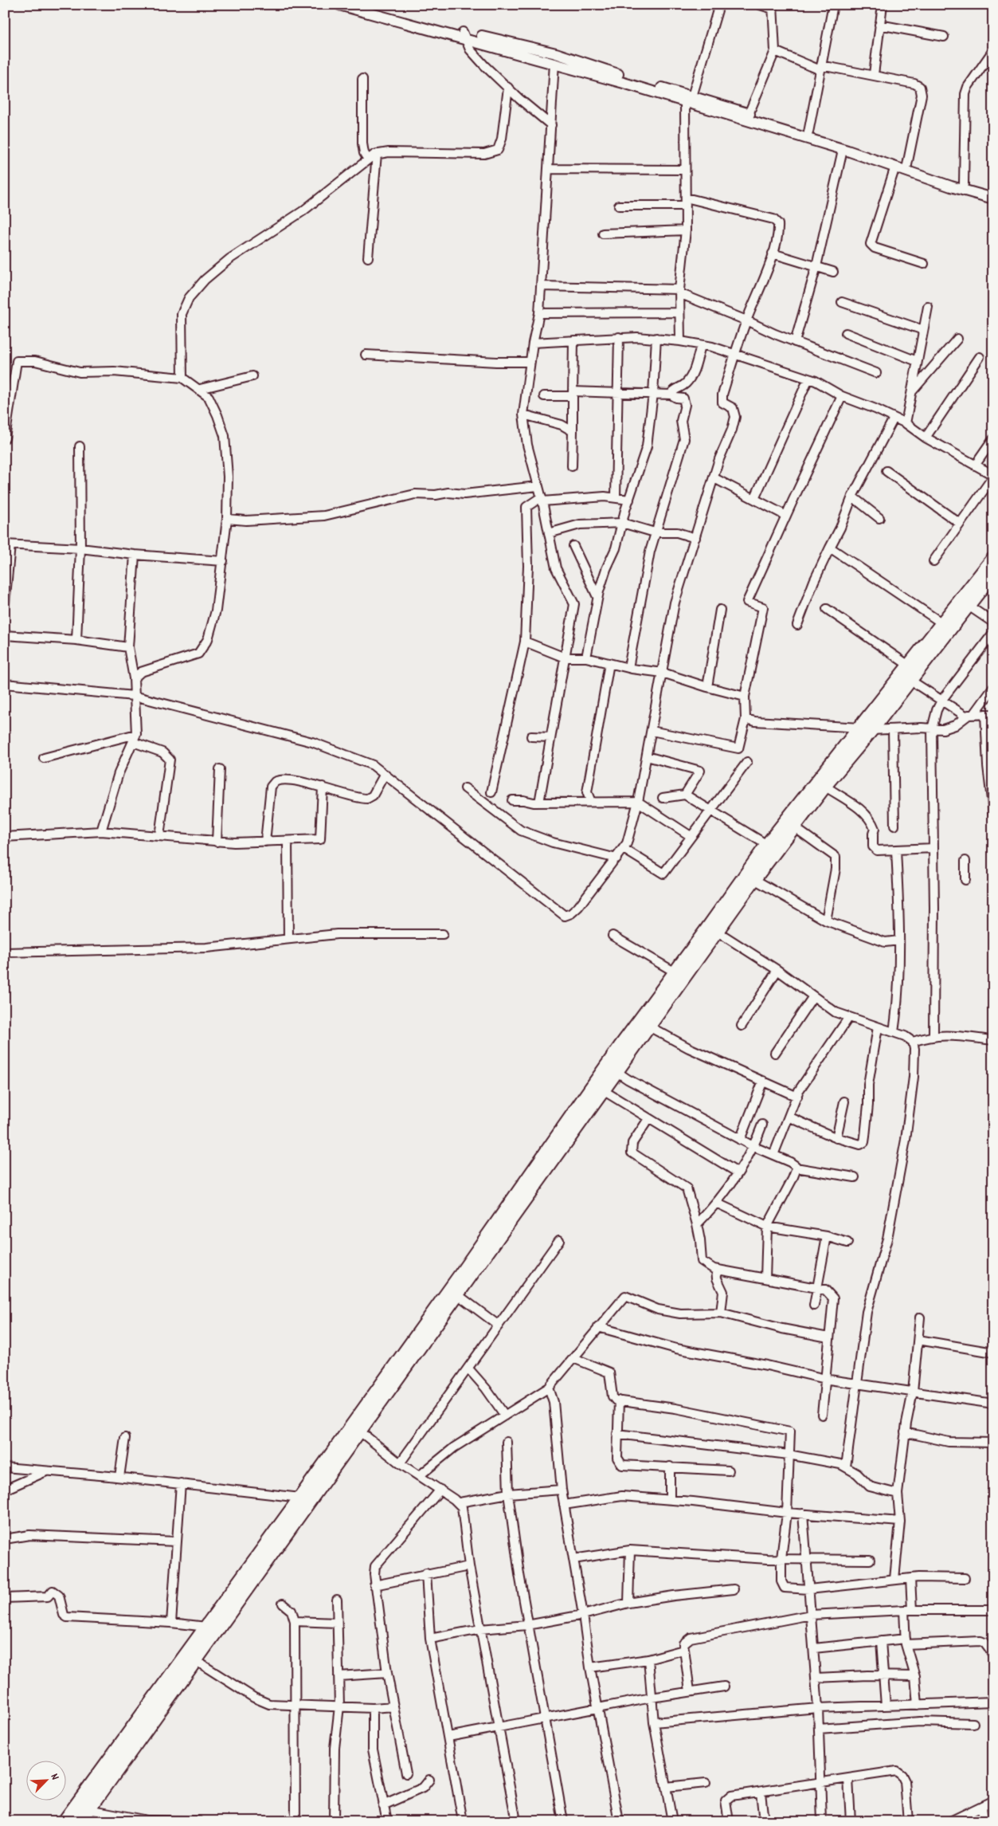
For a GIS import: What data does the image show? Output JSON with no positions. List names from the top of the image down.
{
  "north": "top right"
}
